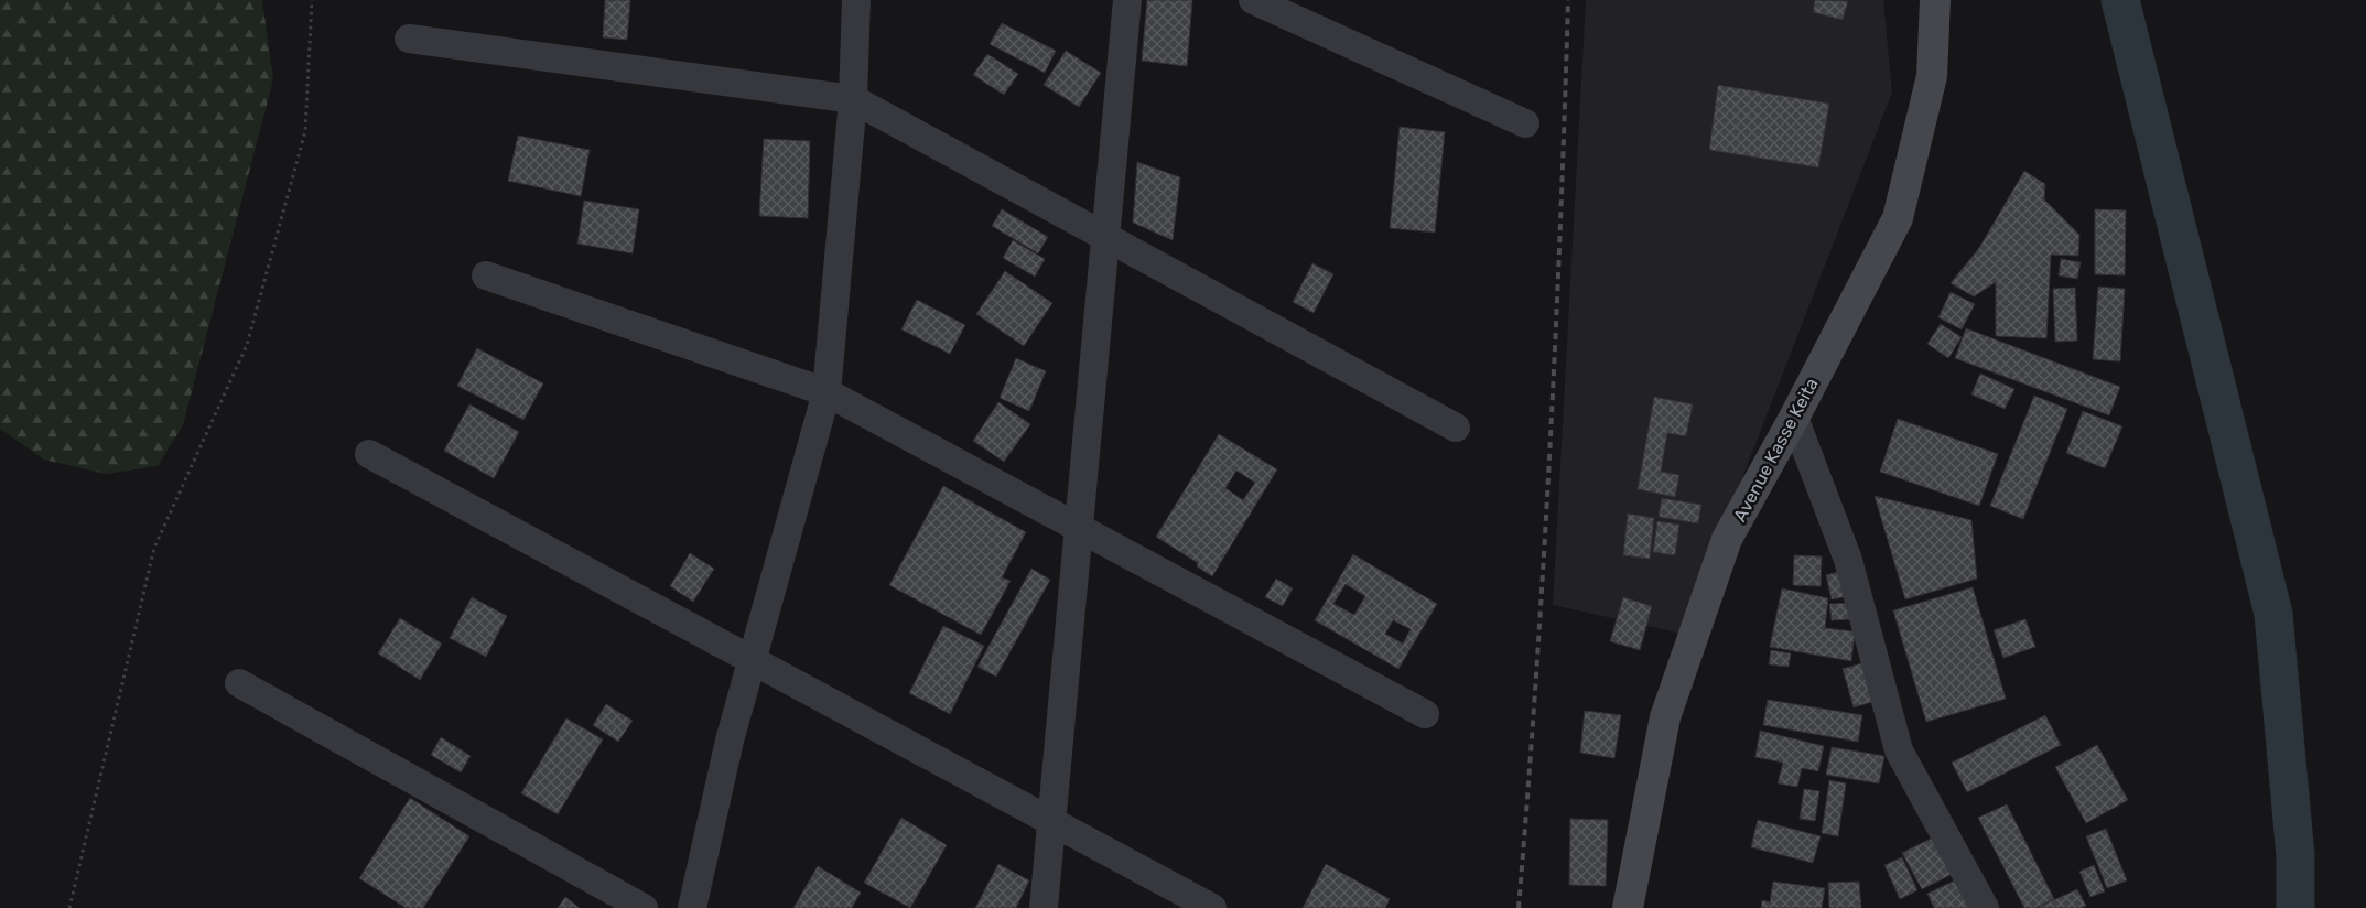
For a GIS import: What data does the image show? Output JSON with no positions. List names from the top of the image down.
{
  "streets": {
    "main road": ["Avenue Kasse Keita"]
  }
}
